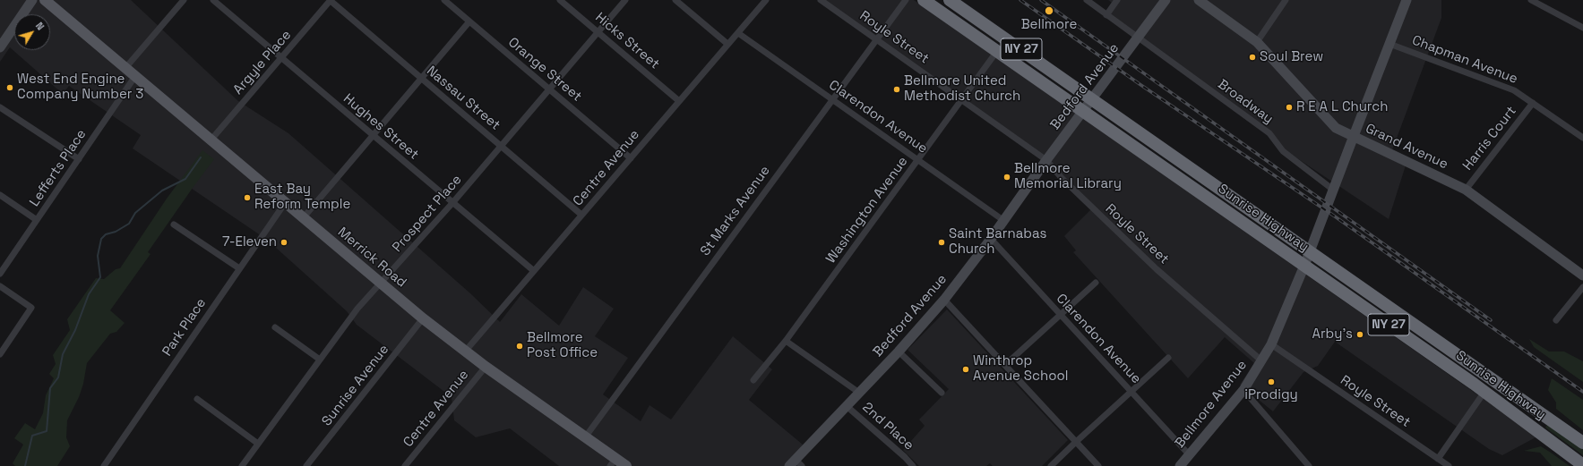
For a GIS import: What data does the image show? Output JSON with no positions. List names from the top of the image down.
{
  "streets": {
    "highway": ["NY 27", "Sunrise Highway"],
    "main road": ["Merrick Road"],
    "street": [
      "Royle Street",
      "Hicks Street",
      "Chapman Avenue",
      "Argyle Place",
      "Orange Street",
      "Bedford Avenue",
      "Nassau Street",
      "Broadway",
      "Clarendon Avenue",
      "Hughes Street",
      "Harris Court",
      "Grand Avenue",
      "Lefferts Place",
      "Centre Avenue",
      "Washington Avenue",
      "St Marks Avenue",
      "Prospect Place",
      "Park Place",
      "Sunrise Avenue",
      "Bellmore Avenue",
      "2nd Place"
    ]
  },
  "crossings": [
    ["Royle Street", "Bedford Avenue"],
    ["Royle Street", "Washington Avenue"],
    ["Royle Street", "St Marks Avenue"],
    ["Royle Street", "Bellmore Avenue"],
    ["Hicks Street", "Centre Avenue"],
    ["Hicks Street", "Prospect Place"],
    ["Chapman Avenue", "Harris Court"],
    ["Chapman Avenue", "Bellmore Avenue"],
    ["Argyle Place", "Nassau Street"],
    ["Argyle Place", "Hughes Street"],
    ["Argyle Place", "Merrick Road"],
    ["Orange Street", "Centre Avenue"],
    ["Orange Street", "Prospect Place"],
    ["Bedford Avenue", "Broadway"],
    ["Bedford Avenue", "Clarendon Avenue"],
    ["Bedford Avenue", "Sunrise Highway"],
    ["Bedford Avenue", "2nd Place"],
    ["Nassau Street", "Centre Avenue"],
    ["Nassau Street", "Prospect Place"],
    ["Broadway", "Bellmore Avenue"],
    ["Clarendon Avenue", "Centre Avenue"],
    ["Clarendon Avenue", "Washington Avenue"],
    ["Clarendon Avenue", "St Marks Avenue"],
    ["Clarendon Avenue", "Bellmore Avenue"],
    ["Hughes Street", "Centre Avenue"],
    ["Hughes Street", "Prospect Place"],
    ["Harris Court", "Grand Avenue"],
    ["Grand Avenue", "Bellmore Avenue"],
    ["Lefferts Place", "Merrick Road"],
    ["Centre Avenue", "Merrick Road"],
    ["Washington Avenue", "Sunrise Highway"],
    ["St Marks Avenue", "Merrick Road"],
    ["Prospect Place", "Merrick Road"],
    ["Sunrise Highway", "Bellmore Avenue"],
    ["Merrick Road", "Park Place"],
    ["Merrick Road", "Sunrise Avenue"]
  ],
  "places": [
    "Bellmore",
    "Soul Brew",
    "West End Engine Company Number 3",
    "Bellmore United Methodist Church",
    "R E A L Church",
    "Bellmore Memorial Library",
    "East Bay Reform Temple",
    "7-Eleven",
    "Saint Barnabas Church",
    "Arby's",
    "Bellmore Post Office",
    "Winthrop Avenue School",
    "iProdigy"
  ],
  "north": "top right"
}
